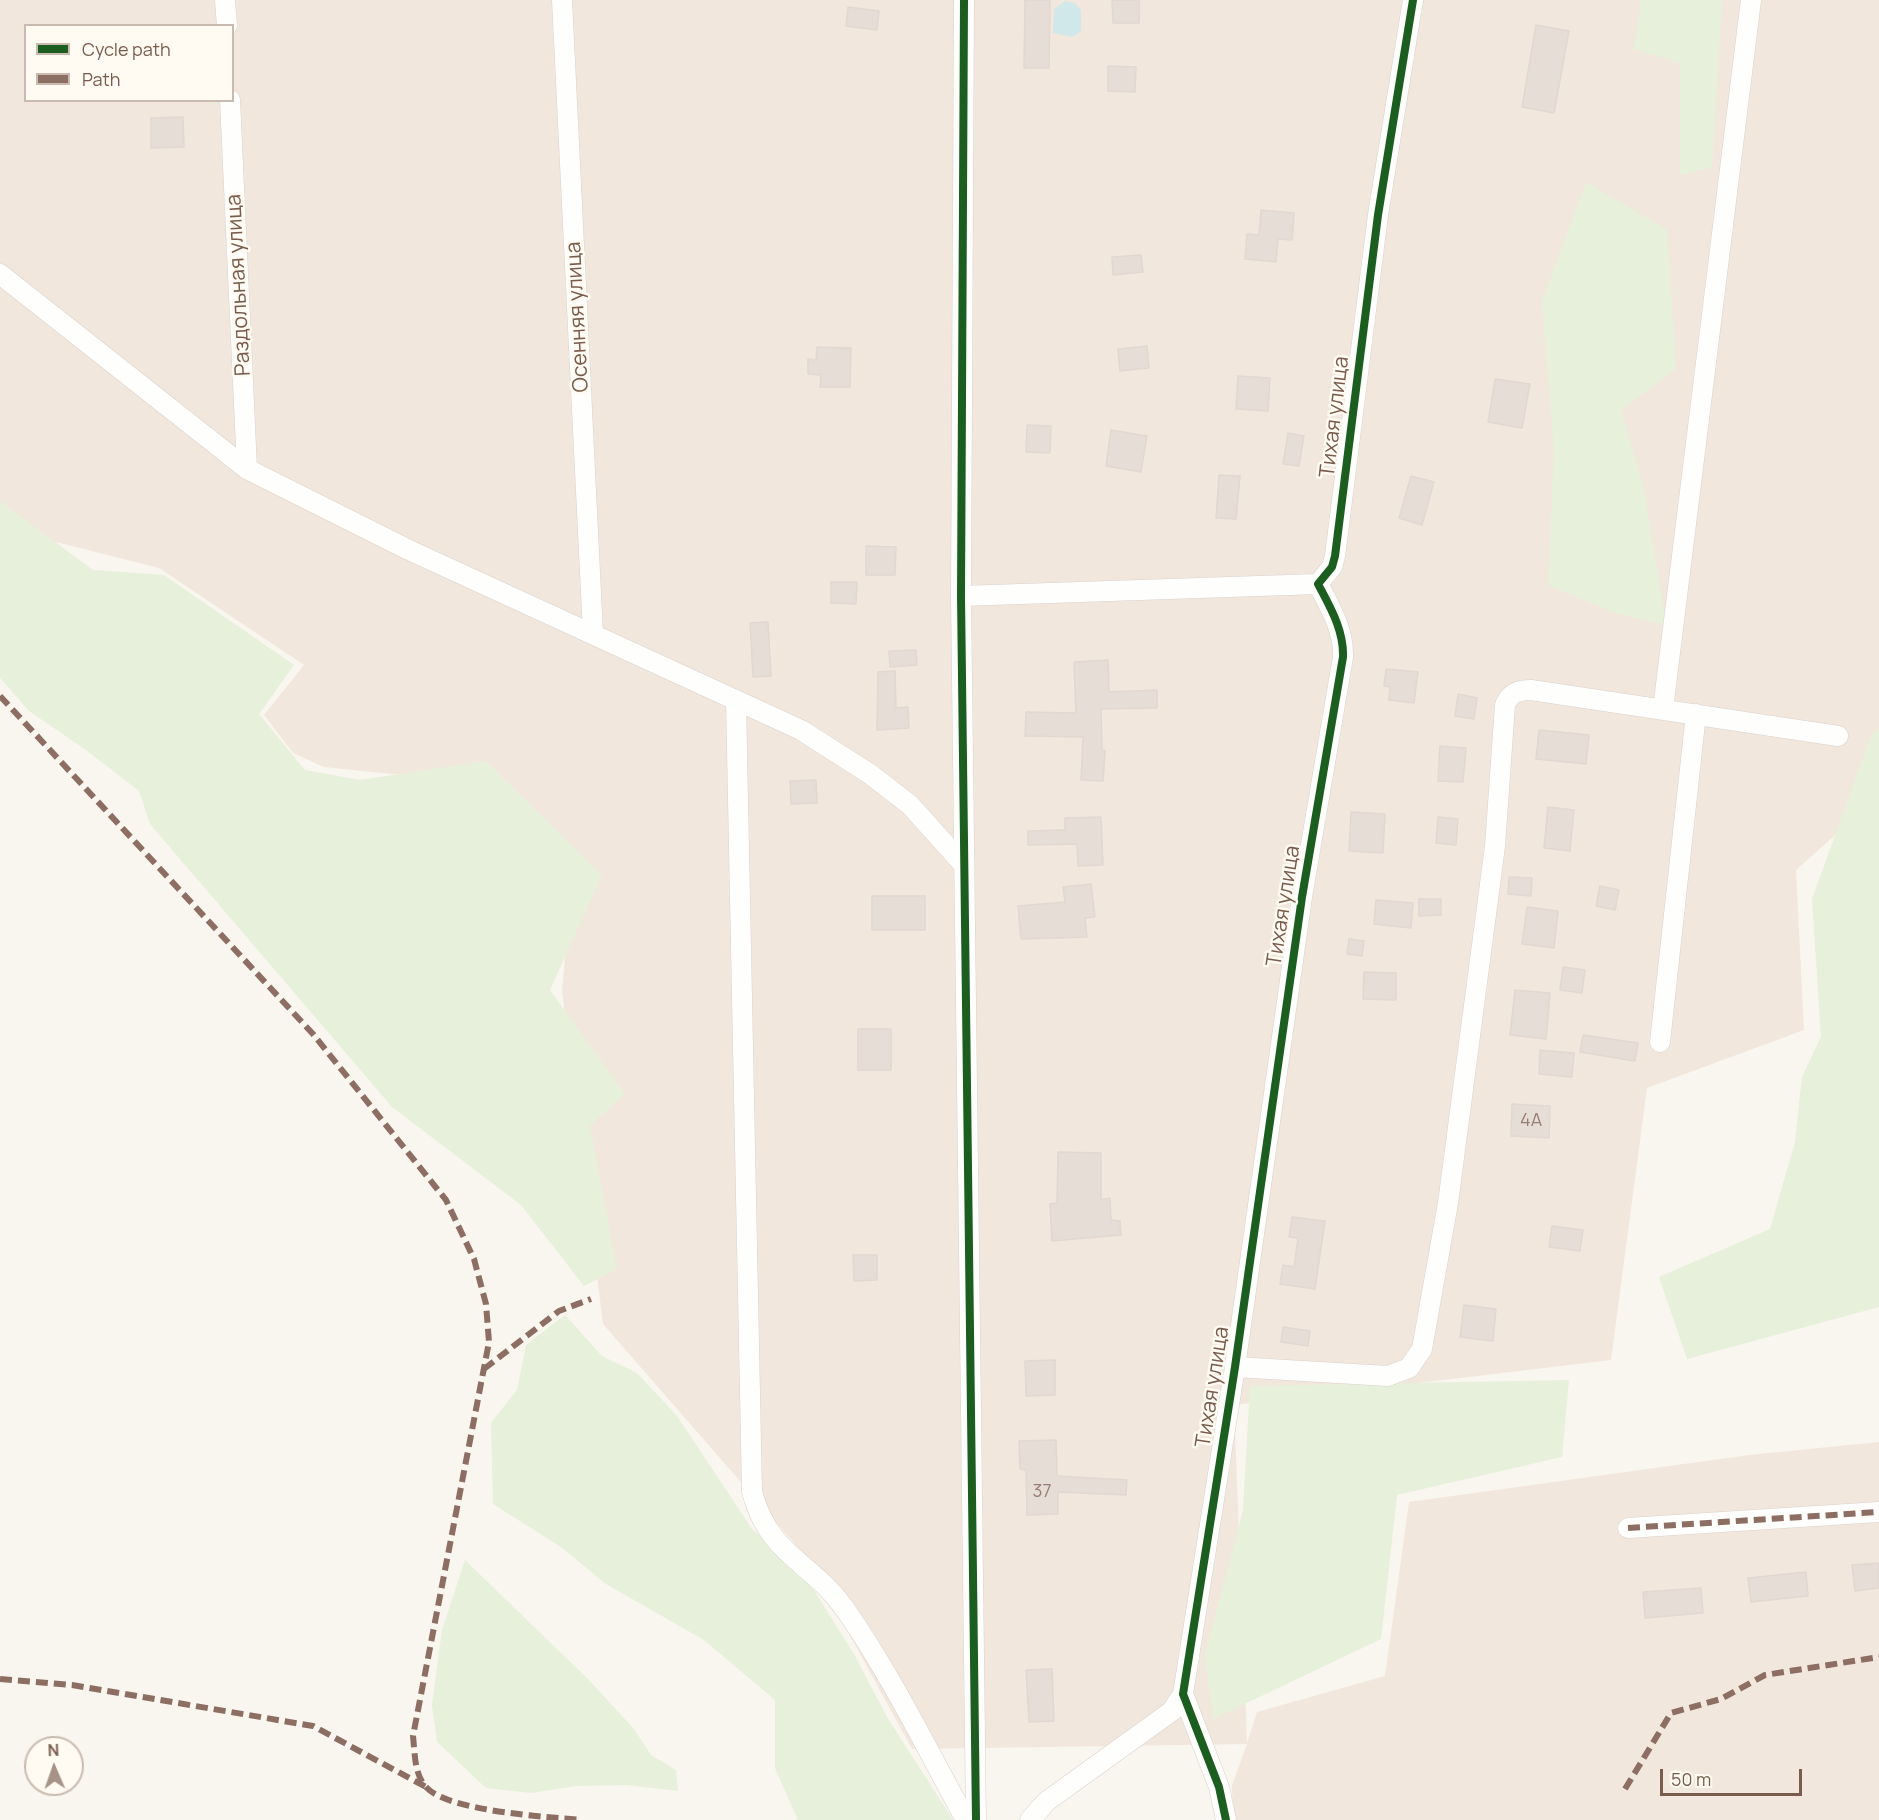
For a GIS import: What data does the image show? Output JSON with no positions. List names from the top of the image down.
{
  "streets": {
    "street": ["Раздольная улица", "Осенняя улица", "Тихая улица"]
  },
  "house_numbers": ["4А", "37"],
  "legend": ["Cycle path", "Path"],
  "scale_bar": "50 m",
  "north": "top"
}
